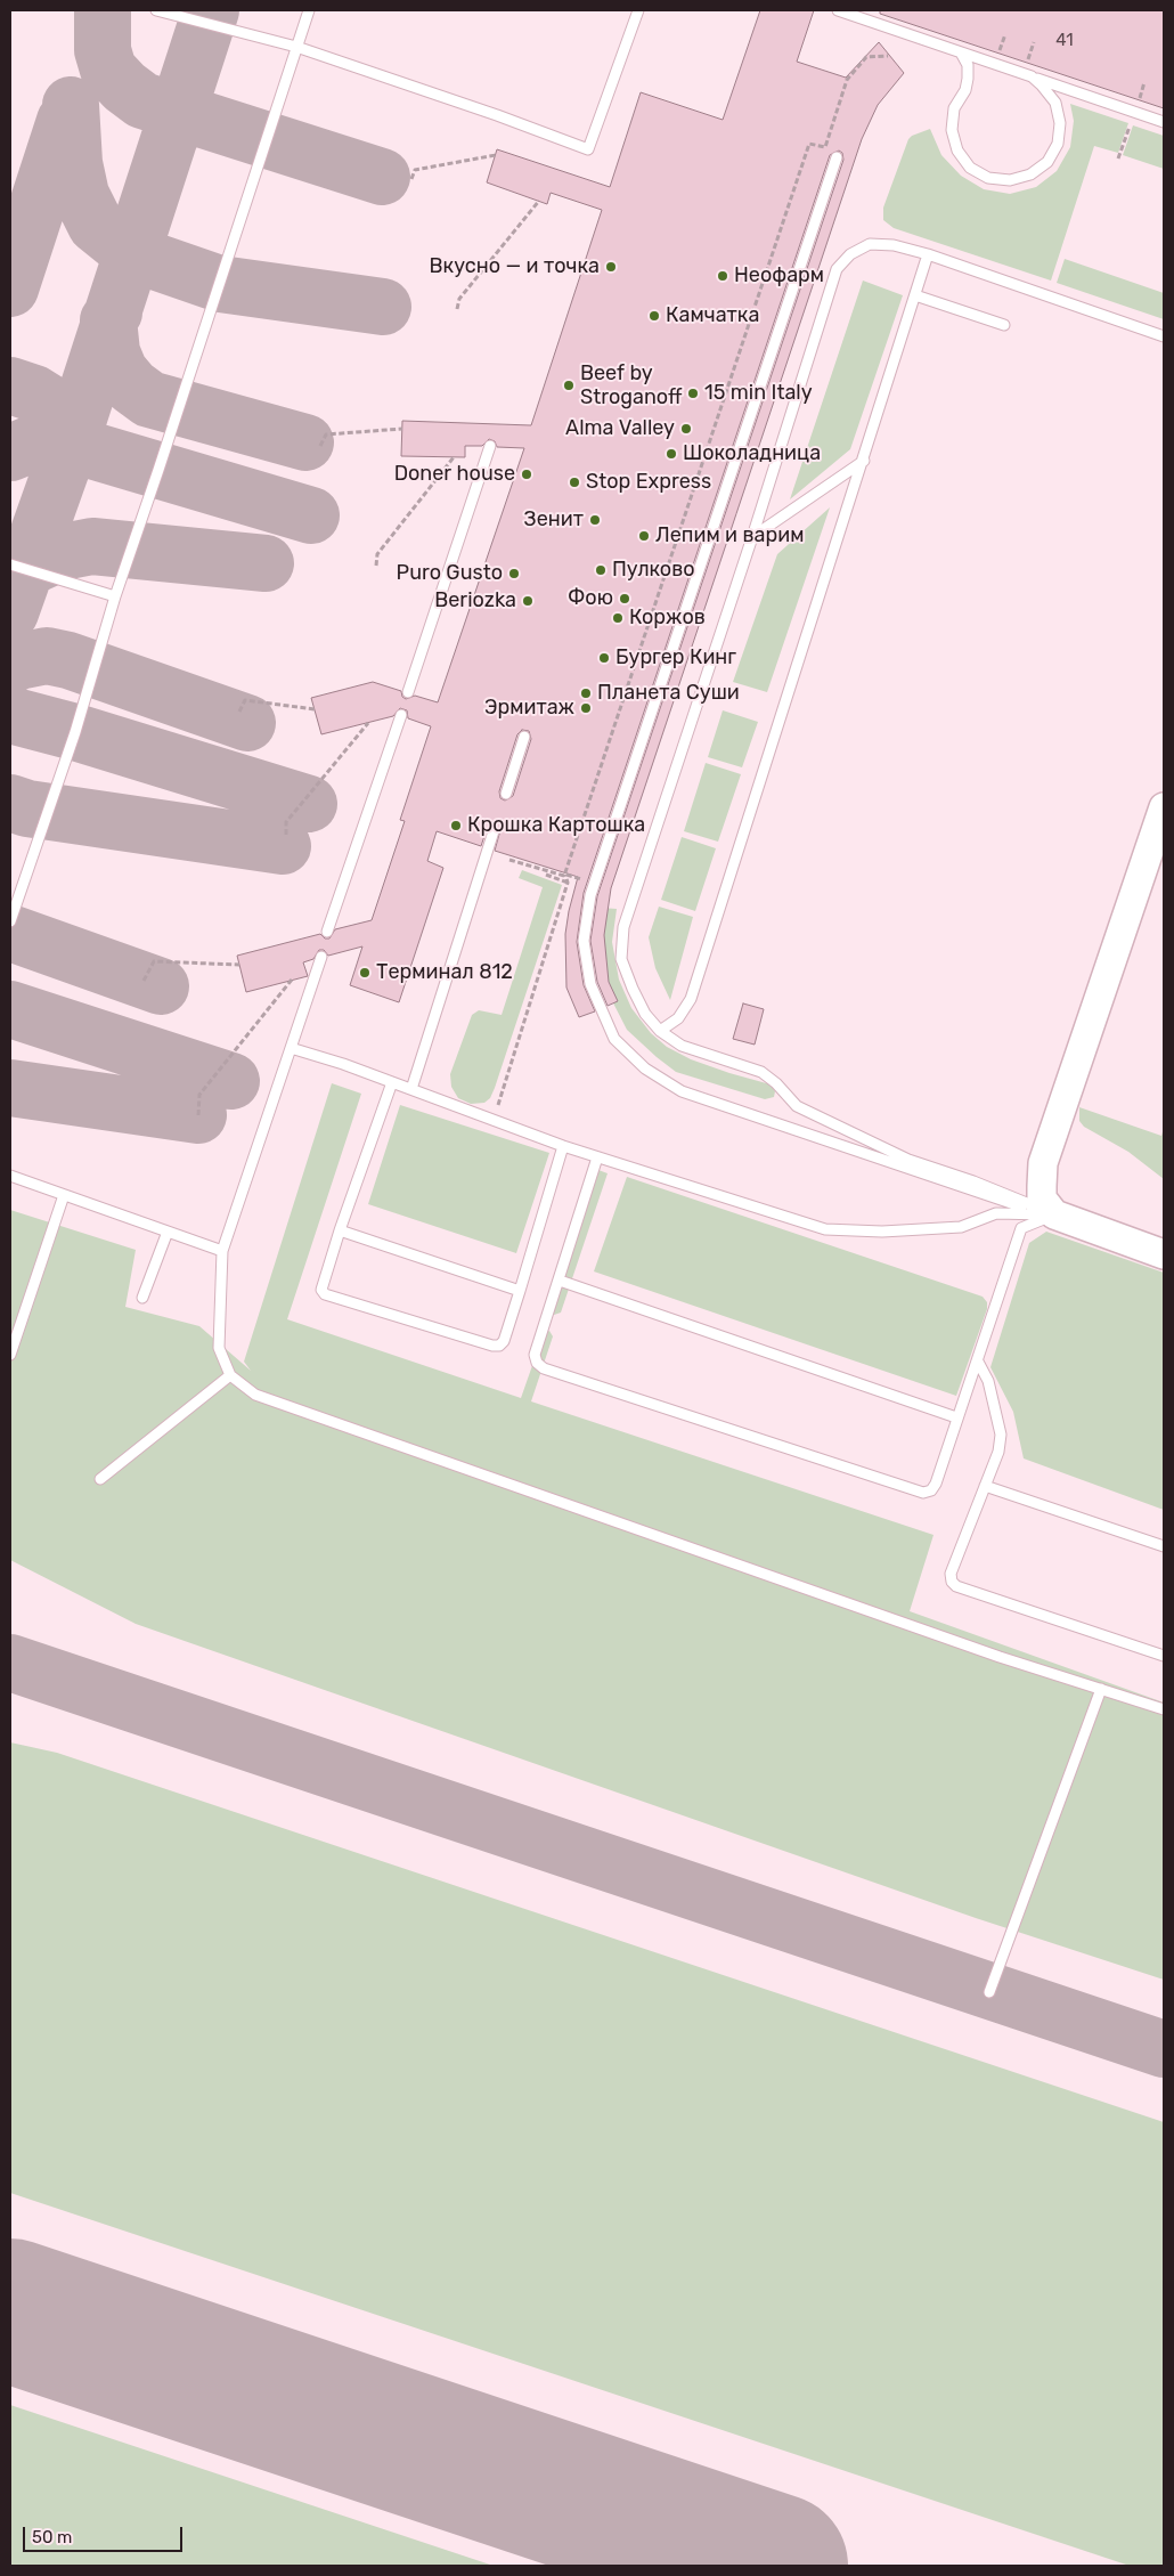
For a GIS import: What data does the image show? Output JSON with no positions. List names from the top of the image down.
{
  "places": [
    "Вкусно — и точка",
    "Неофарм",
    "Камчатка",
    "Beef by Stroganoff",
    "15 min Italy",
    "Alma Valley",
    "Шоколадница",
    "Doner house",
    "Stop Express",
    "Зенит",
    "Лепим и варим",
    "Пулково",
    "Puro Gusto",
    "Фою",
    "Beriozka",
    "Коржов",
    "Бургер Кинг",
    "Планета Суши",
    "Эрмитаж",
    "Крошка Картошка",
    "Терминал 812"
  ],
  "house_numbers": ["41"],
  "scale_bar": "50 m"
}
